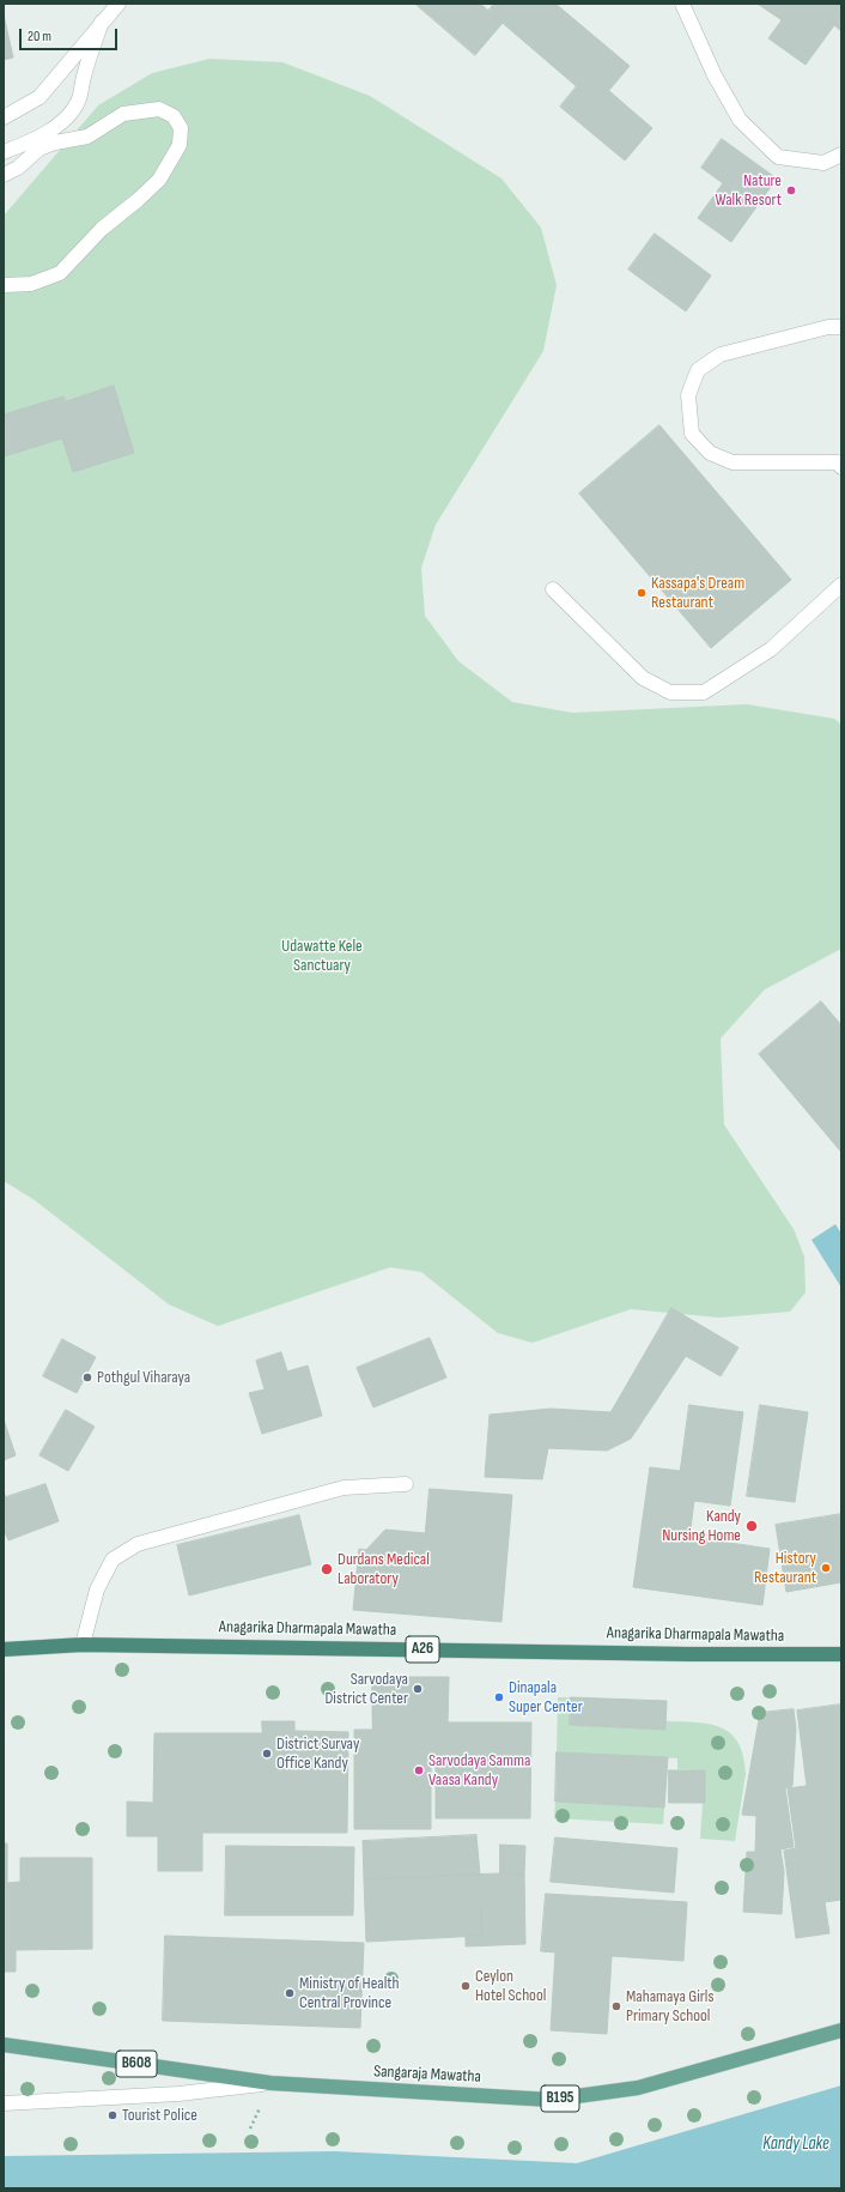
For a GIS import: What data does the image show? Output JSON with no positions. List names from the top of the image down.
{
  "streets": {
    "highway": ["Anagarika Dharmapala Mawatha", "A26"],
    "main road": ["B608", "Sangaraja Mawatha", "B195"]
  },
  "crossings": [
    ["B608", "Sangaraja Mawatha"]
  ],
  "water": ["Kandy Lake"],
  "parks": ["Udawatte Kele Sanctuary"],
  "places": [
    "Nature Walk Resort",
    "Kassapa's Dream Restaurant",
    "Pothgul Viharaya",
    "Kandy Nursing Home",
    "History Restaurant",
    "Durdans Medical Laboratory",
    "Sarvodaya District Center",
    "Dinapala Super Center",
    "District Survay Office Kandy",
    "Sarvodaya Samma Vaasa Kandy",
    "Ceylon Hotel School",
    "Ministry of Health Central Province",
    "Mahamaya Girls Primary School",
    "Tourist Police"
  ],
  "scale_bar": "20 m"
}
